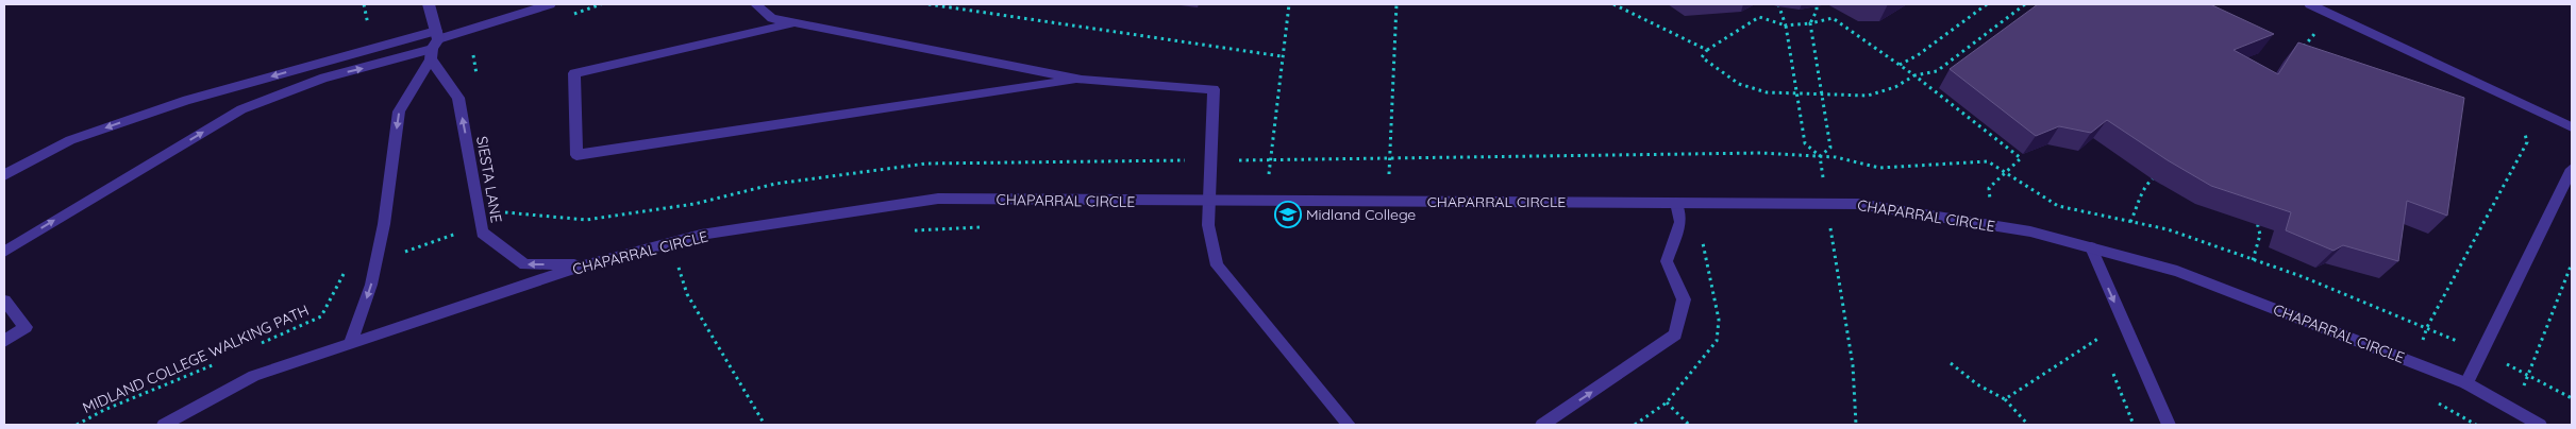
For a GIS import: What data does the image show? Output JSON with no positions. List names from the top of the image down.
{
  "streets": {
    "street": ["SIESTA LANE", "CHAPARRAL CIRCLE"],
    "path": ["MIDLAND COLLEGE WALKING PATH"]
  },
  "crossings": [
    ["SIESTA LANE", "CHAPARRAL CIRCLE"]
  ],
  "one_way": ["SIESTA LANE"],
  "places": {
    "school or university": ["Midland College"]
  }
}
